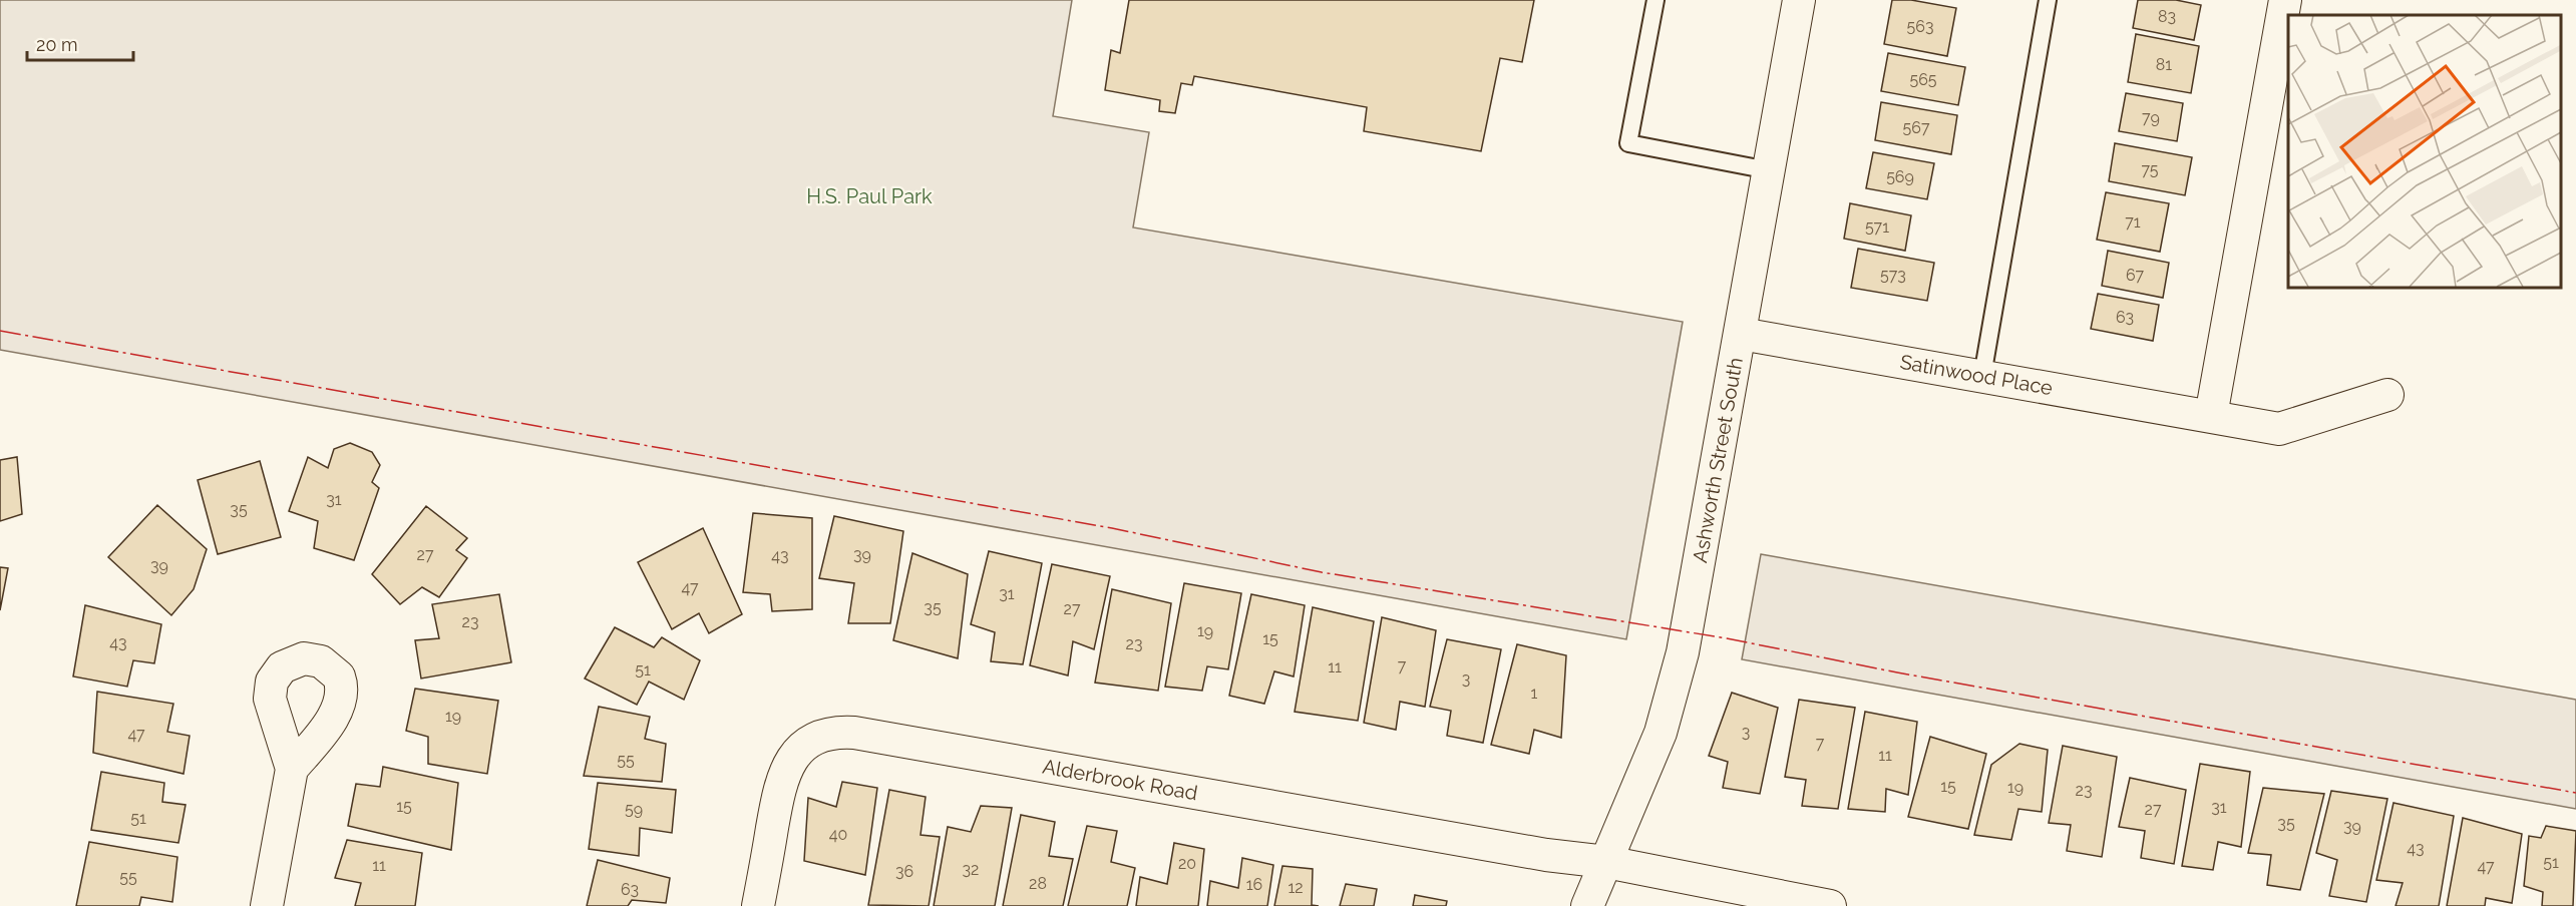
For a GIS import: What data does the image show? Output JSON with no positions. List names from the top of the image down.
{
  "streets": {
    "street": ["Satinwood Place", "Ashworth Street South", "Alderbrook Road"]
  },
  "crossings": [
    ["Satinwood Place", "Ashworth Street South"],
    ["Ashworth Street South", "Alderbrook Road"]
  ],
  "parks": ["H.S. Paul Park"],
  "house_numbers": [
    "83",
    "563",
    "81",
    "565",
    "79",
    "567",
    "75",
    "569",
    "71",
    "571",
    "573",
    "67",
    "63",
    "31",
    "35",
    "27",
    "39",
    "43",
    "39",
    "47",
    "31",
    "35",
    "27",
    "23",
    "19",
    "15",
    "43",
    "23",
    "7",
    "11",
    "51",
    "3",
    "1",
    "19",
    "3",
    "47",
    "7",
    "11",
    "55",
    "15",
    "19",
    "23",
    "15",
    "31",
    "59",
    "27",
    "51",
    "35",
    "39",
    "40",
    "43",
    "51",
    "20",
    "11",
    "47",
    "32",
    "36",
    "55",
    "28",
    "16",
    "12",
    "63"
  ],
  "scale_bar": "20 m"
}
